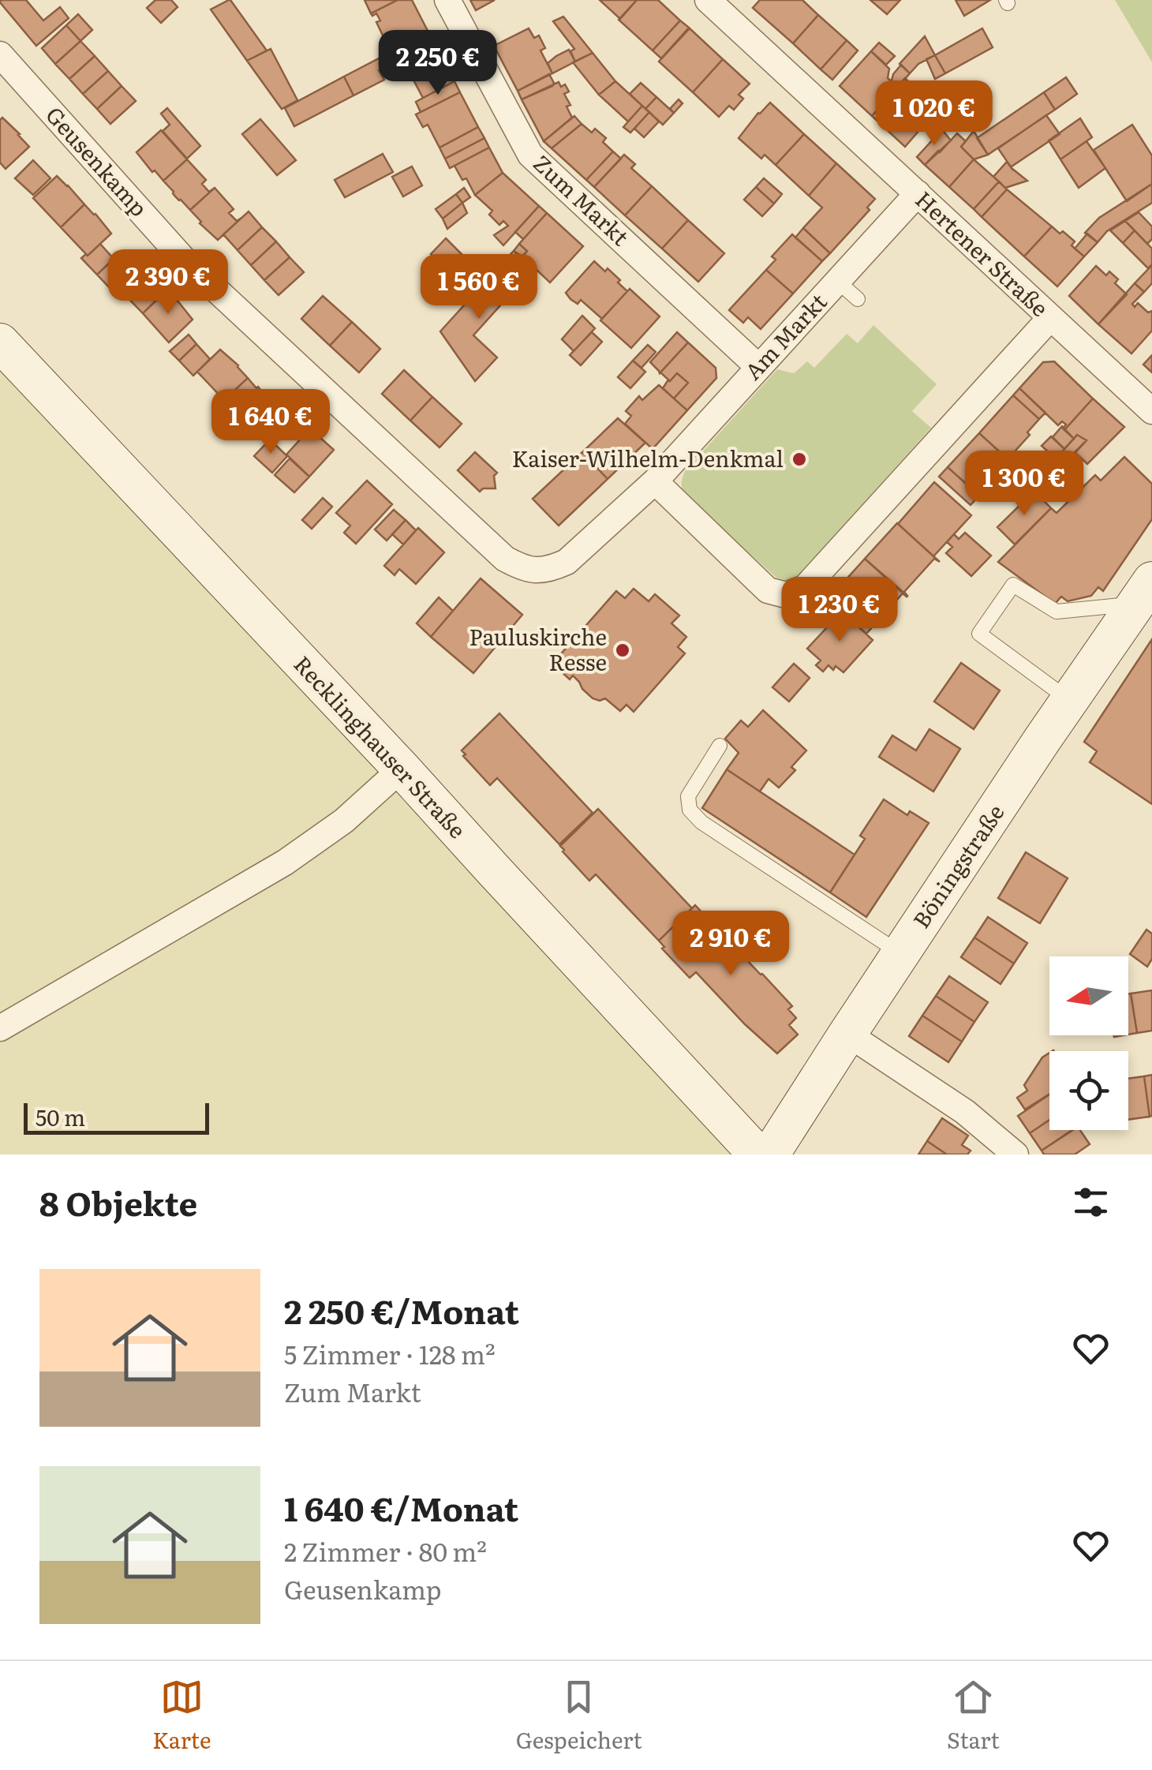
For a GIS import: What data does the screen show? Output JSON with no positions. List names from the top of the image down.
{
  "streets": {
    "main road": ["Recklinghauser Straße", "Böningstraße"],
    "street": [
      "Geusenkamp",
      "Zum Markt",
      "Hertener Straße",
      "Am Markt"
    ]
  },
  "crossings": [
    ["Geusenkamp", "Am Markt"],
    ["Zum Markt", "Am Markt"],
    ["Hertener Straße", "Am Markt"]
  ],
  "places": ["Kaiser-Wilhelm-Denkmal", "Pauluskirche Resse"],
  "scale_bar": "50 m",
  "north": "left",
  "page": {
    "price": [
      "2 250 €",
      "1 020 €",
      "2 390 €",
      "1 560 €",
      "1 640 €",
      "1 300 €",
      "1 230 €",
      "2 910 €"
    ],
    "scale": "50 m",
    "heading": "8 Objekte",
    "list": [
      {
        "name": "2 250 €/Monat",
        "note": "5 Zimmer · 128 m² · Zum Markt"
      },
      {
        "name": "1 640 €/Monat",
        "note": "2 Zimmer · 80 m² · Geusenkamp"
      }
    ],
    "tabs": ["Karte", "Gespeichert", "Start"]
  }
}
